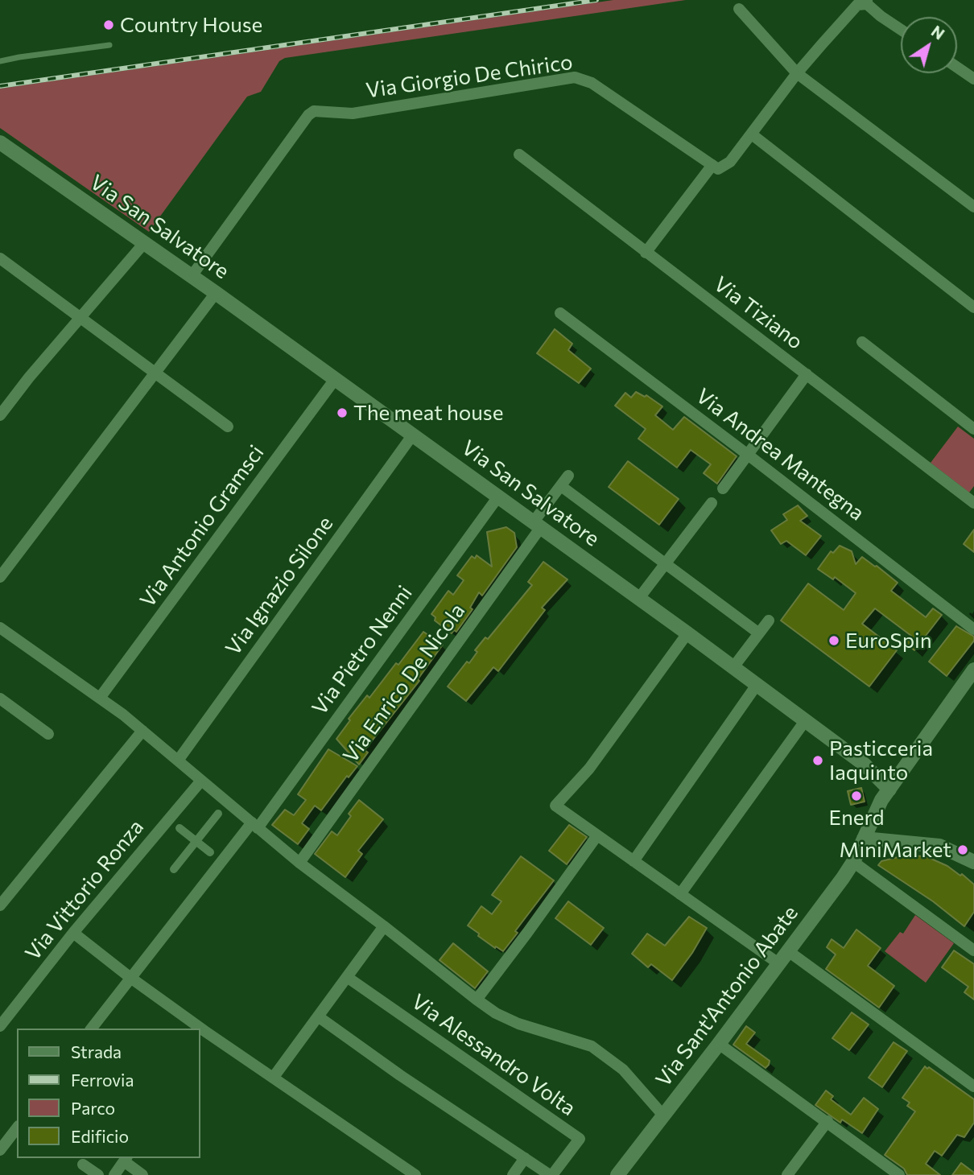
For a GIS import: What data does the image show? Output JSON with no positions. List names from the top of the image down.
{
  "streets": {
    "street": [
      "Via Giorgio De Chirico",
      "Via San Salvatore",
      "Via Tiziano",
      "Via Andrea Mantegna",
      "Via Antonio Gramsci",
      "Via Ignazio Silone",
      "Via Pietro Nenni",
      "Via Enrico De Nicola",
      "Via Vittorio Ronza",
      "Via Sant'Antonio Abate",
      "Via Alessandro Volta"
    ]
  },
  "crossings": [
    ["Via Giorgio De Chirico", "Via San Salvatore"],
    ["Via San Salvatore", "Via Antonio Gramsci"],
    ["Via San Salvatore", "Via Ignazio Silone"],
    ["Via San Salvatore", "Via Pietro Nenni"],
    ["Via San Salvatore", "Via Enrico De Nicola"],
    ["Via San Salvatore", "Via Sant'Antonio Abate"]
  ],
  "places": [
    "Country House",
    "The meat house",
    "EuroSpin",
    "Pasticceria Iaquinto",
    "Enerd",
    "MiniMarket"
  ],
  "legend": [
    "Strada",
    "Ferrovia",
    "Parco",
    "Edificio"
  ],
  "north": "top right"
}
